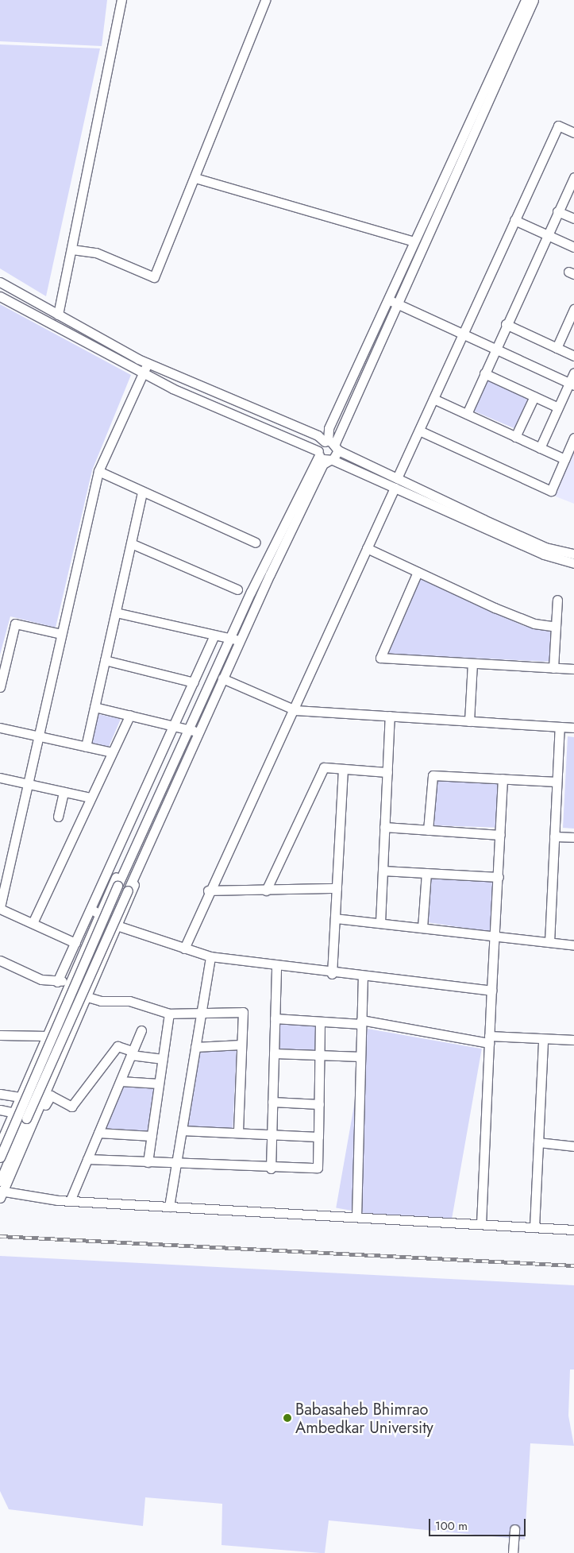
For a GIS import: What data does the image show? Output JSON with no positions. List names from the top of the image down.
{
  "places": ["Babasaheb Bhimrao Ambedkar University"],
  "scale_bar": "100 m"
}
